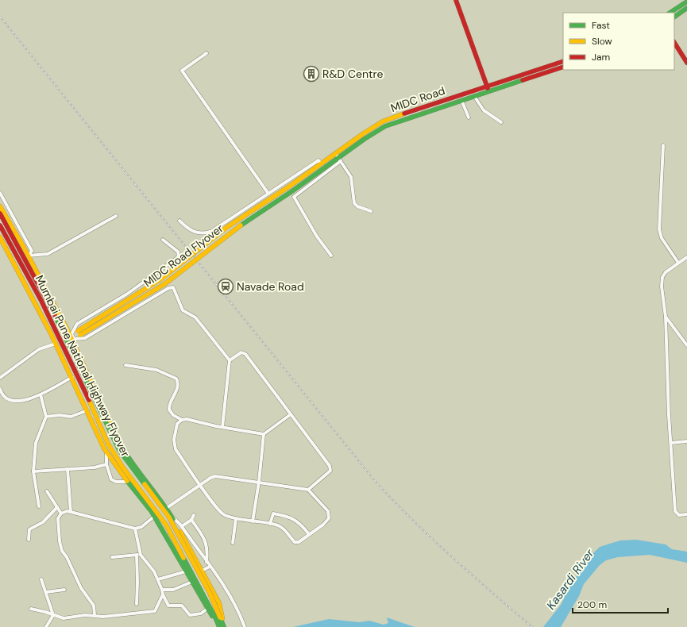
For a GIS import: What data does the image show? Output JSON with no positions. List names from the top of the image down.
{
  "streets": {
    "main road": ["MIDC Road", "MIDC Road Flyover", "Mumbai Pune National Highway Flyover"]
  },
  "crossings": [
    ["MIDC Road", "MIDC Road Flyover"]
  ],
  "water": ["Kasardi River"],
  "places": {
    "building": ["R&D Centre"],
    "station": ["Navade Road"]
  },
  "legend": ["Fast", "Slow", "Jam"],
  "scale_bar": "200 m"
}
